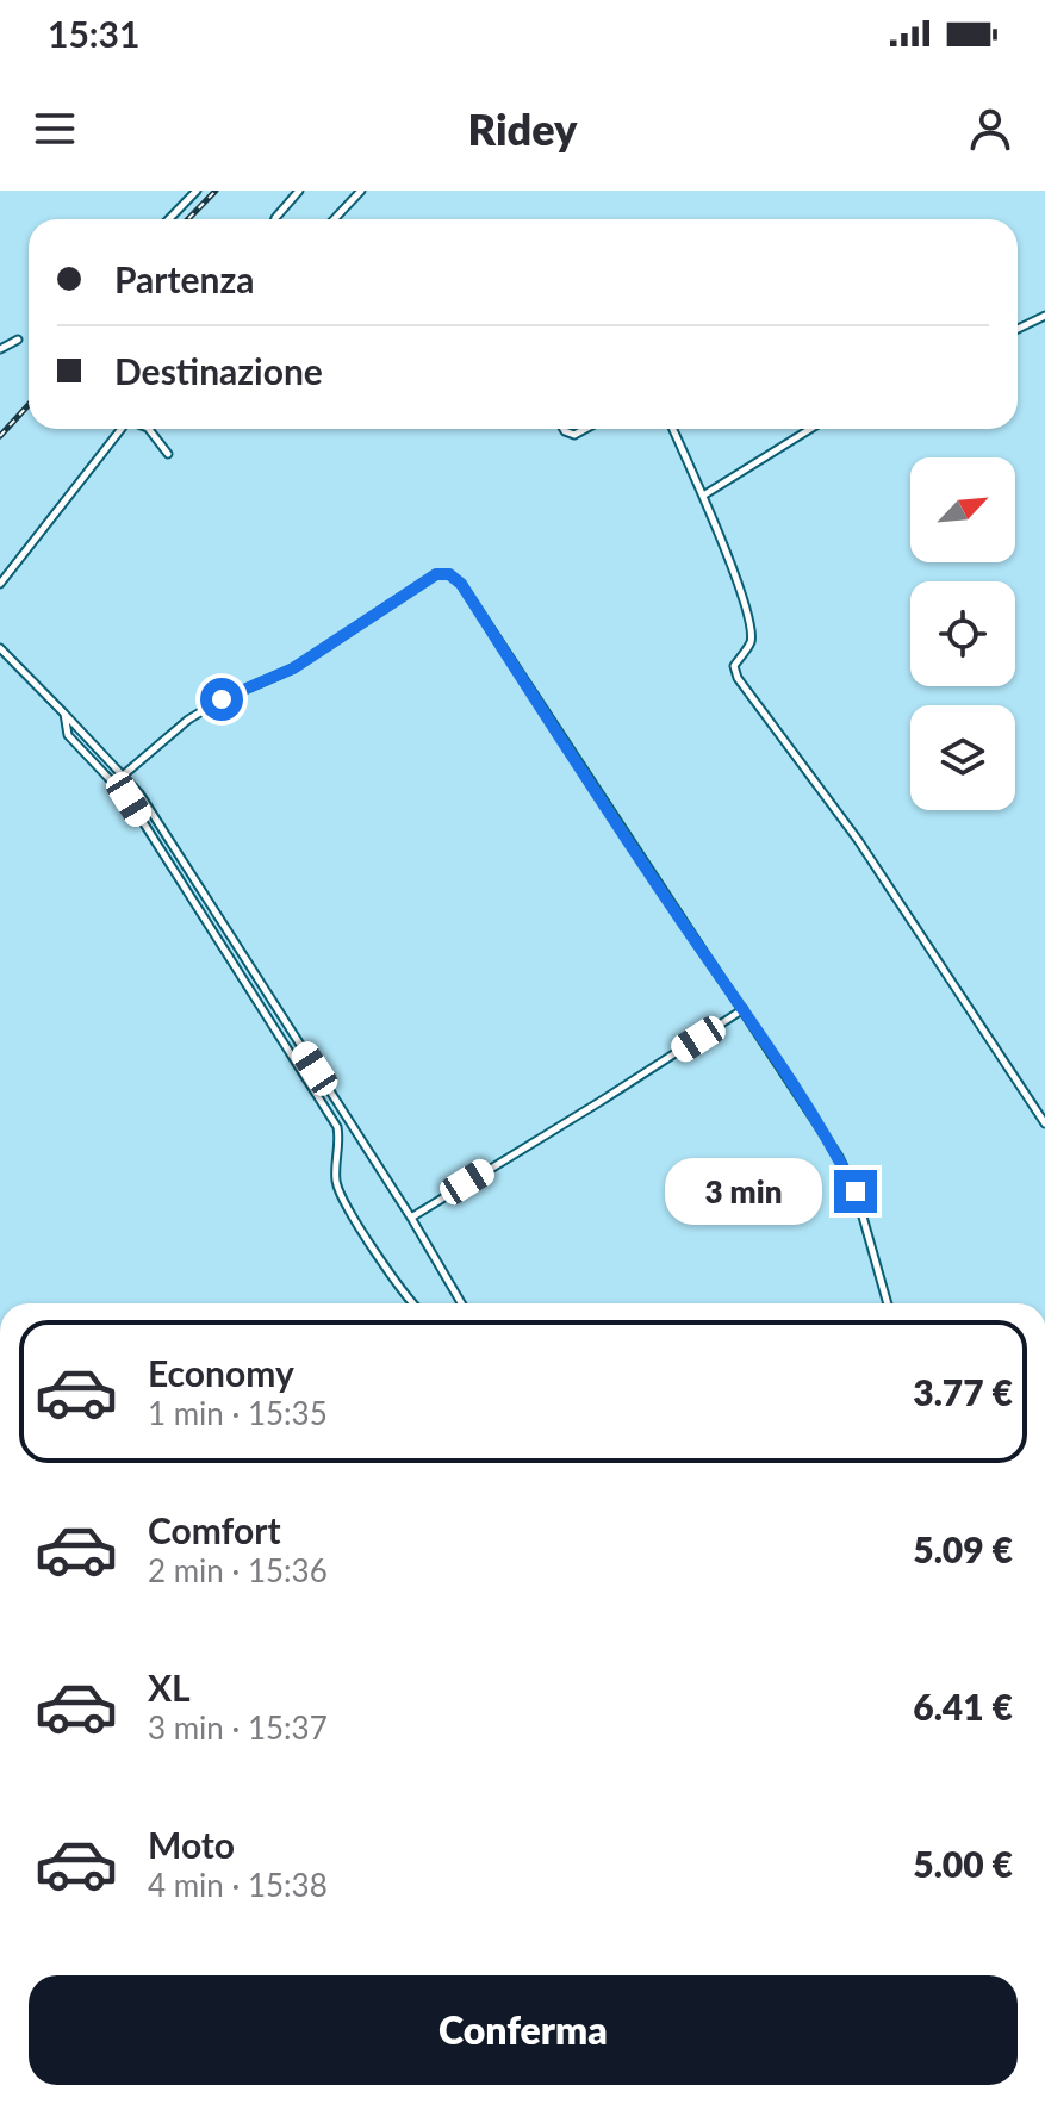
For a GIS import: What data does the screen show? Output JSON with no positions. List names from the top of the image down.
{
  "north": "top right",
  "page": {
    "status": "15:31",
    "header": "Ridey",
    "banner": ["Partenza", "Destinazione"],
    "bubble": "3 min",
    "list": [
      {
        "name": "Economy",
        "note": "1 min · 15:35",
        "value": "3.77 €"
      },
      {
        "name": "Comfort",
        "note": "2 min · 15:36",
        "value": "5.09 €"
      },
      {
        "name": "XL",
        "note": "3 min · 15:37",
        "value": "6.41 €"
      },
      {
        "name": "Moto",
        "note": "4 min · 15:38",
        "value": "5.00 €"
      }
    ],
    "buttons": "Conferma"
  }
}
